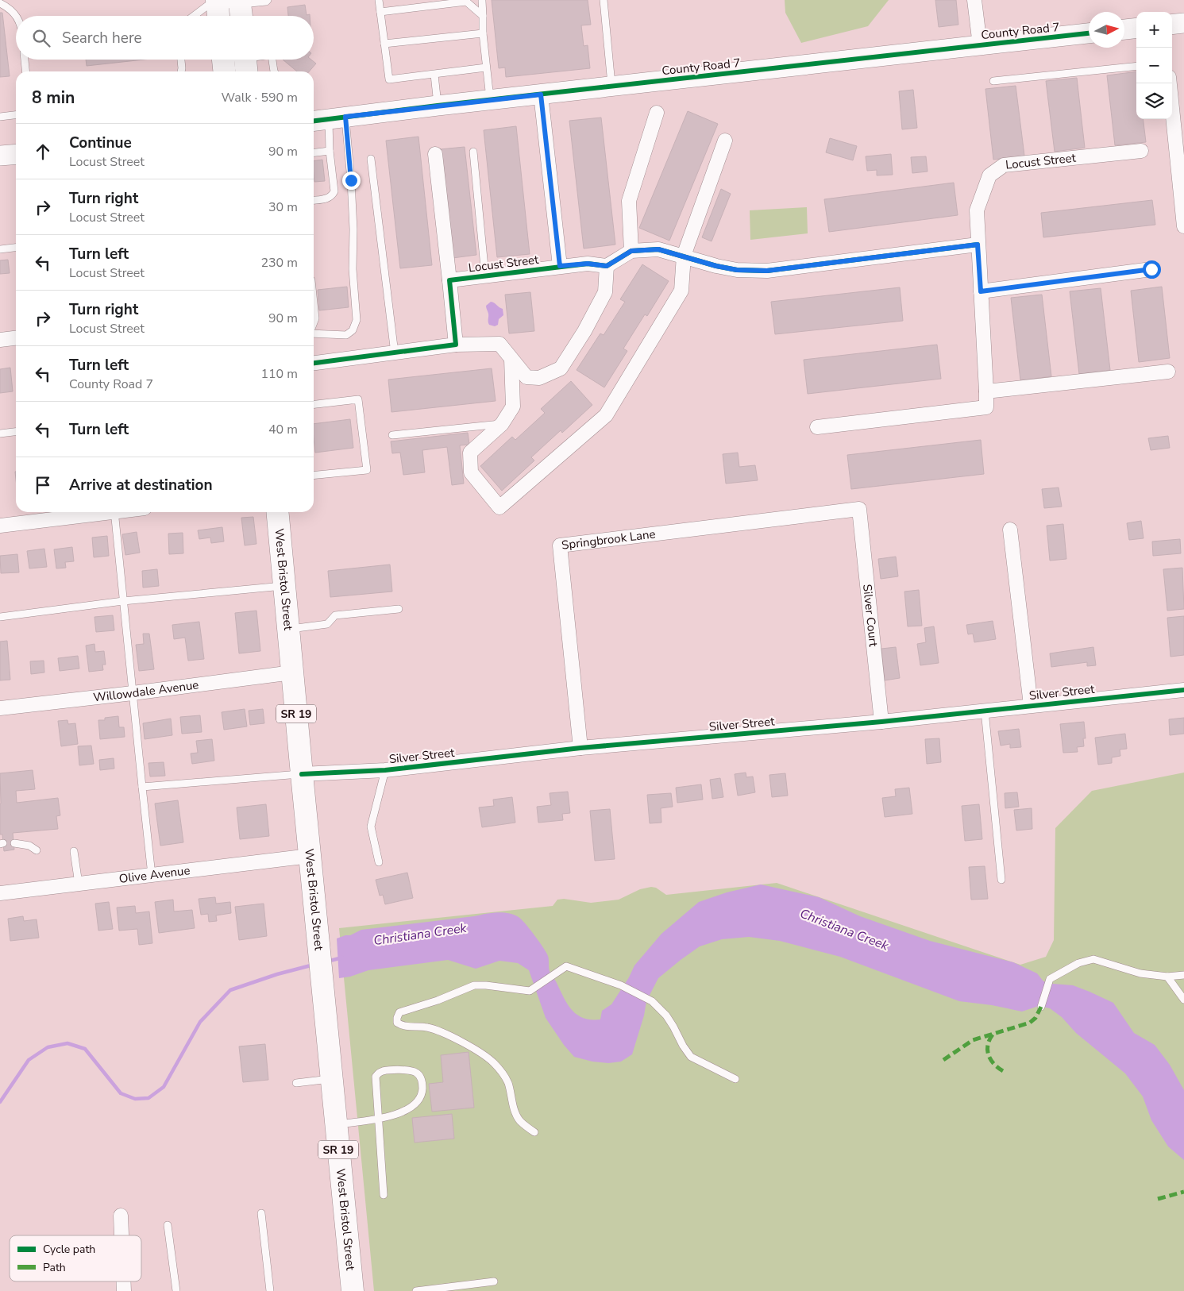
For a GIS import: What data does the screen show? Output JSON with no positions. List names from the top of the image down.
{
  "streets": {
    "main road": ["West Bristol Street", "SR 19"],
    "street": [
      "County Road 7",
      "Locust Street",
      "Springbrook Lane",
      "Silver Court",
      "Willowdale Avenue",
      "Silver Street",
      "Olive Avenue"
    ]
  },
  "crossings": [
    ["Springbrook Lane", "Silver Court"],
    ["Springbrook Lane", "Silver Street"],
    ["West Bristol Street", "Willowdale Avenue"],
    ["West Bristol Street", "Silver Street"],
    ["West Bristol Street", "Olive Avenue"],
    ["Silver Court", "Silver Street"]
  ],
  "water": ["Christiana Creek"],
  "legend": ["Cycle path", "Path"],
  "north": "right",
  "page": {
    "map_buttons": ["+", "−"],
    "search": "Search here",
    "heading": ["8 min", "Walk · 590 m"],
    "list": [
      ["Continue", "Locust Street", "90 m"],
      ["Turn right", "Locust Street", "30 m"],
      ["Turn left", "Locust Street", "230 m"],
      ["Turn right", "Locust Street", "90 m"],
      ["Turn left", "County Road 7", "110 m"],
      ["Turn left", "40 m"],
      "Arrive at destination"
    ]
  }
}
